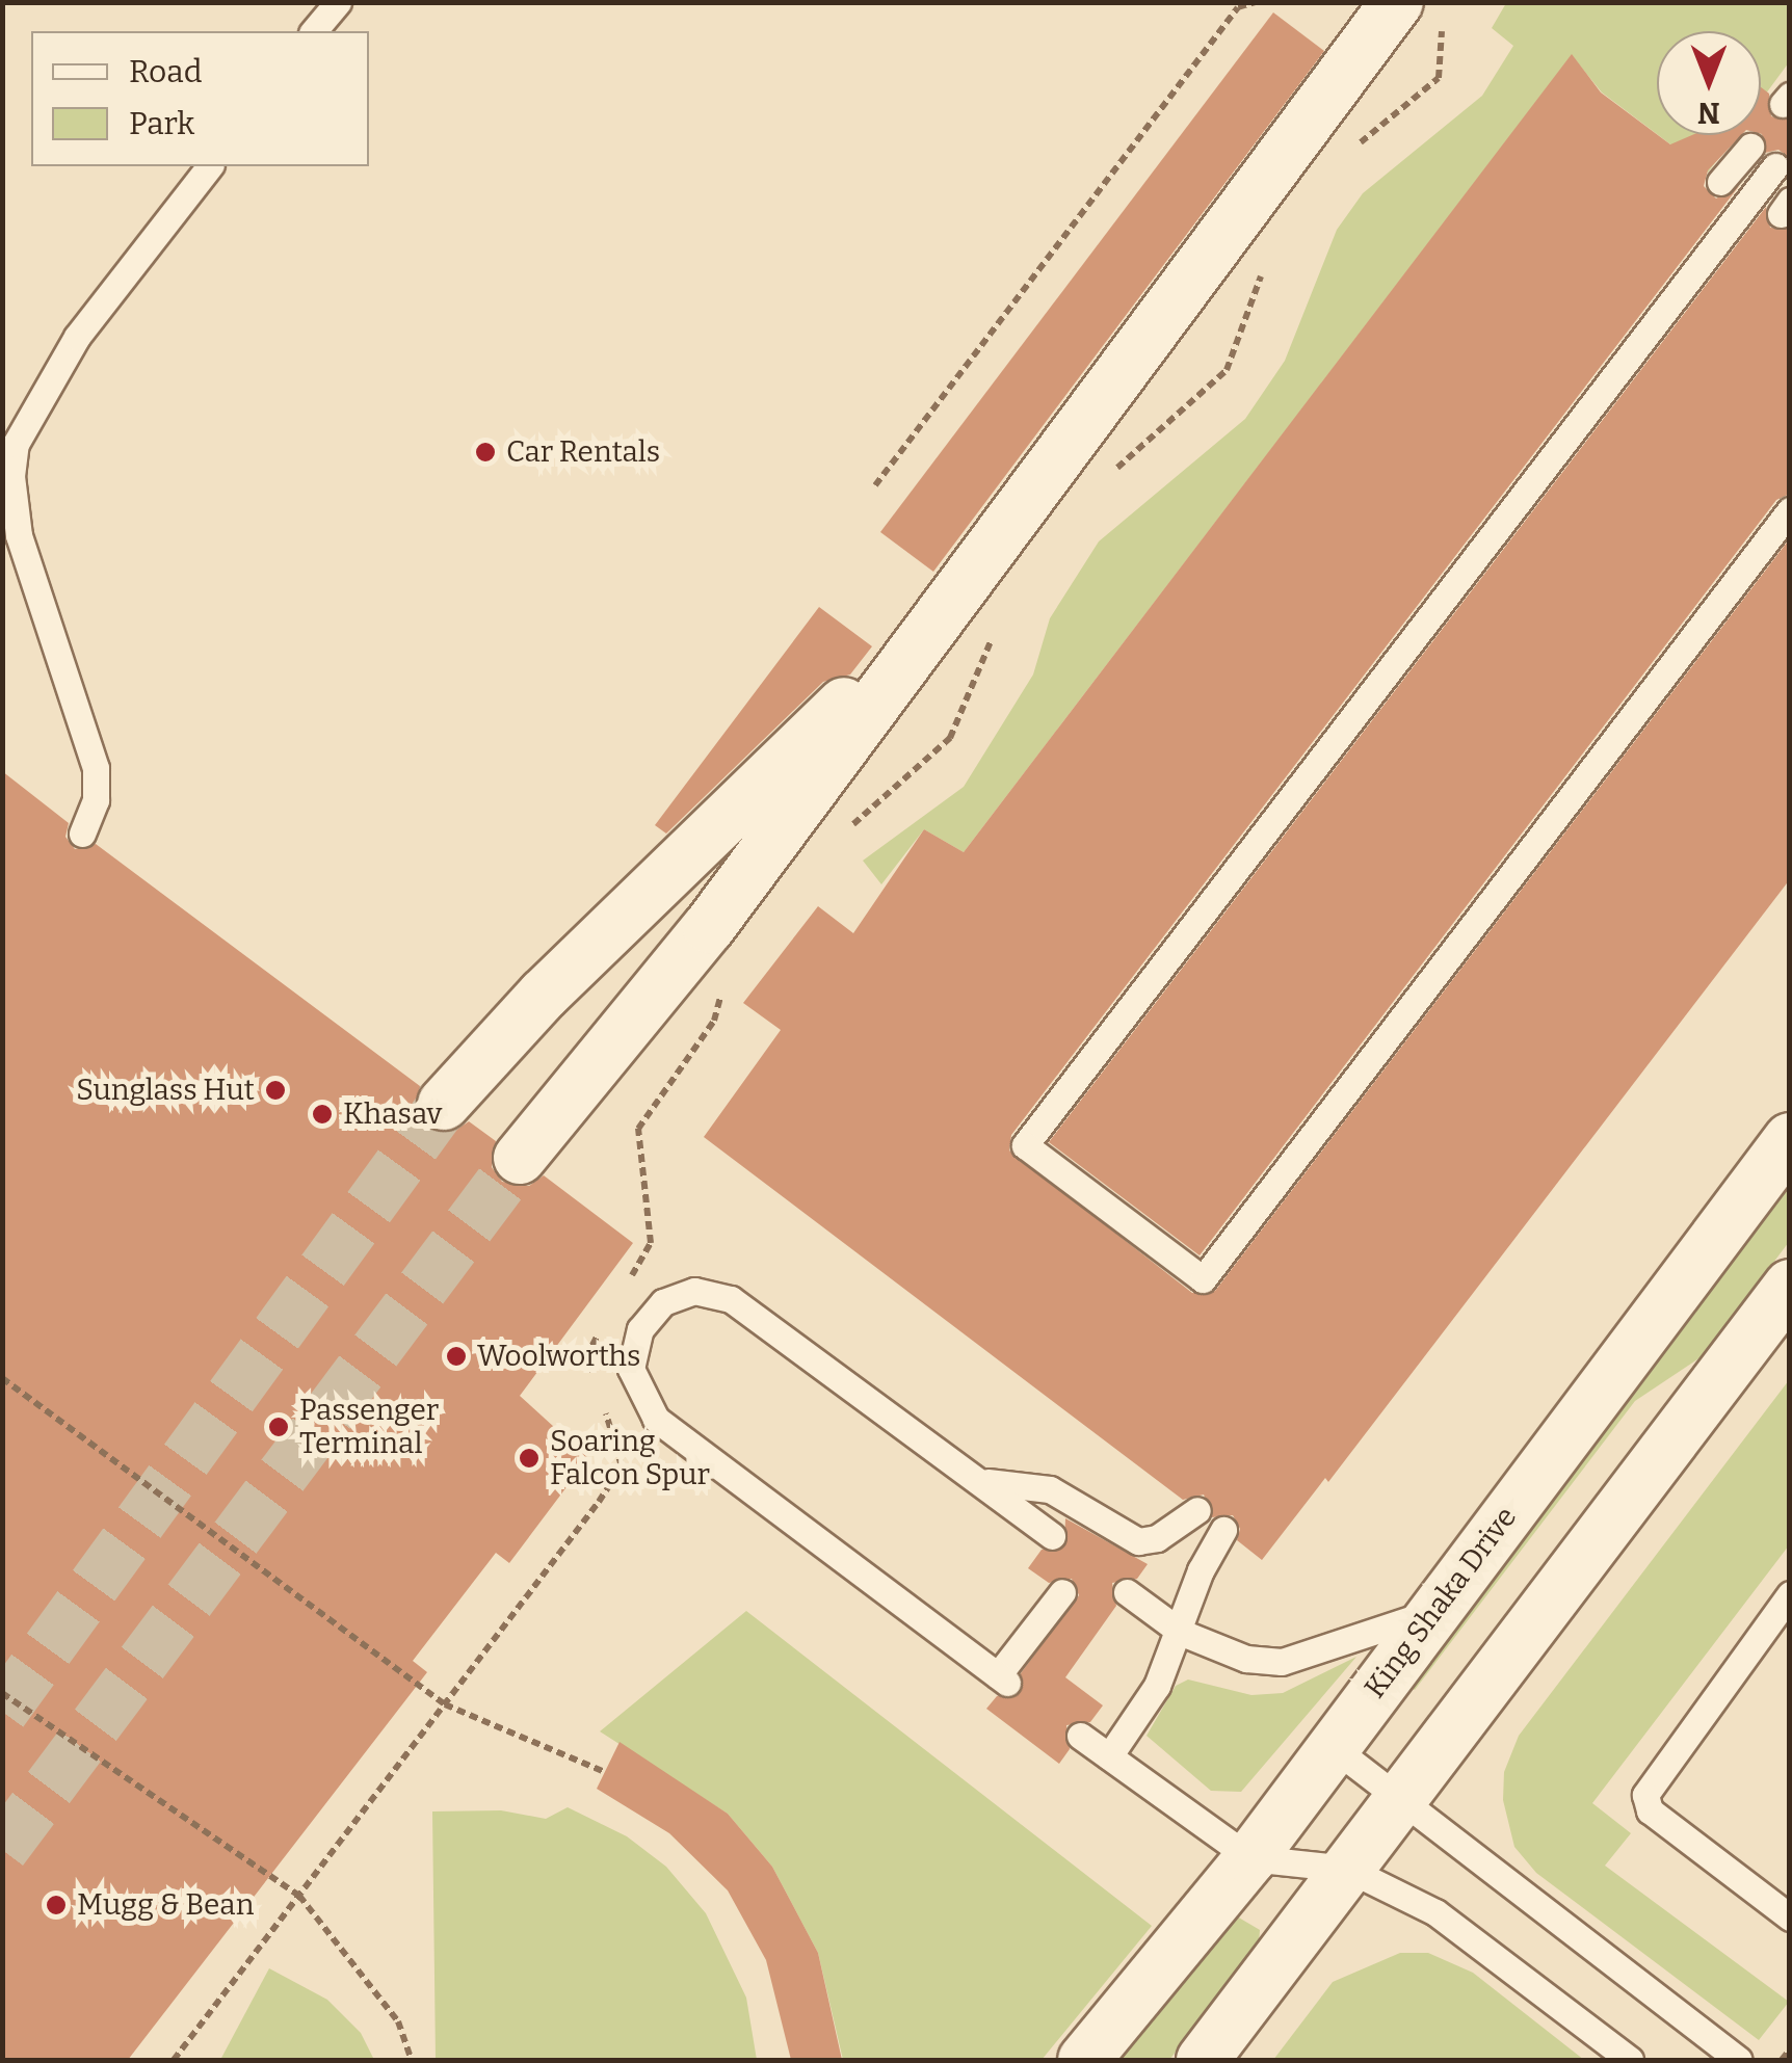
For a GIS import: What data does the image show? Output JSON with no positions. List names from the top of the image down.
{
  "streets": {
    "street": ["King Shaka Drive"]
  },
  "places": [
    "Car Rentals",
    "Sunglass Hut",
    "Khasav",
    "Woolworths",
    "Passenger Terminal",
    "Soaring Falcon Spur",
    "Mugg & Bean"
  ],
  "legend": ["Road", "Park"],
  "north": "bottom"
}
